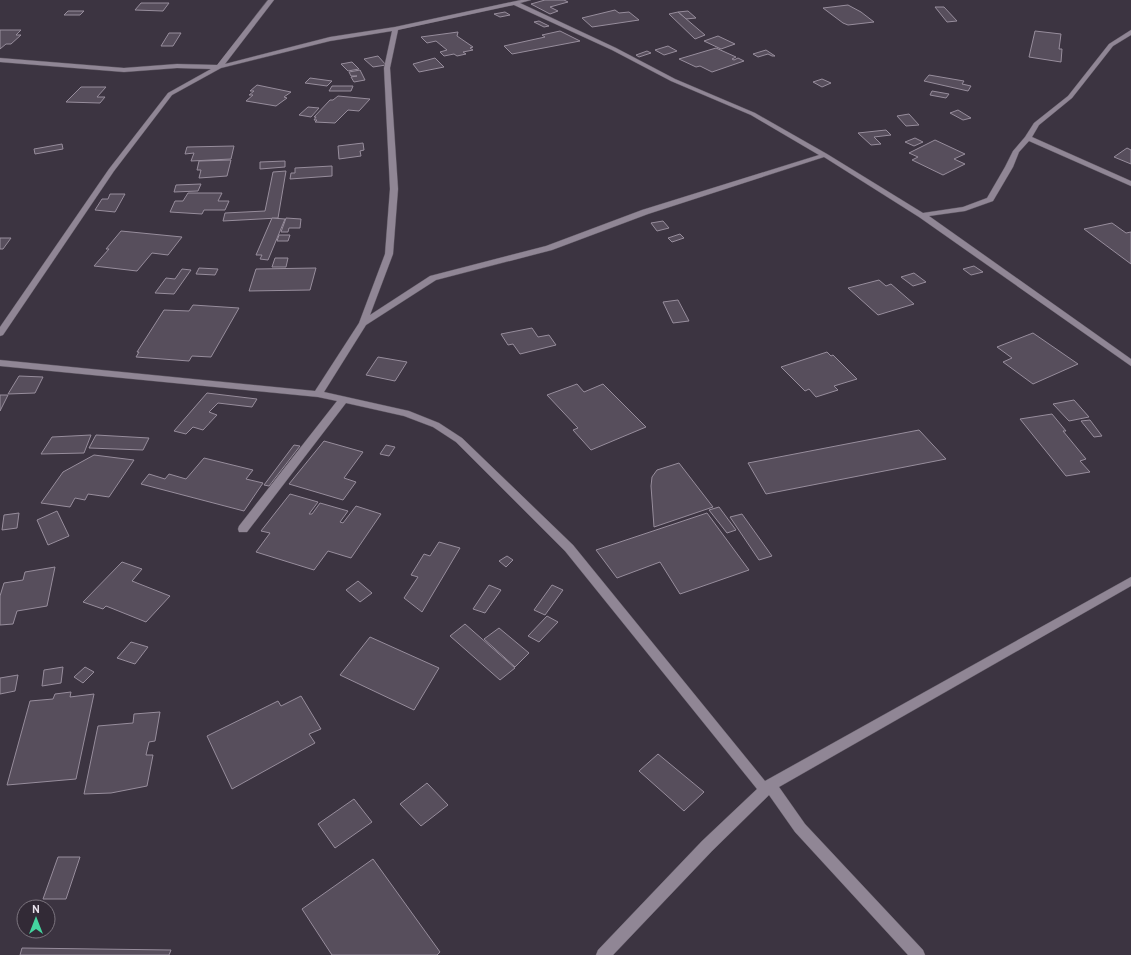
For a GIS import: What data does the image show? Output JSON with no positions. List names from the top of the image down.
{
  "north": "top"
}
